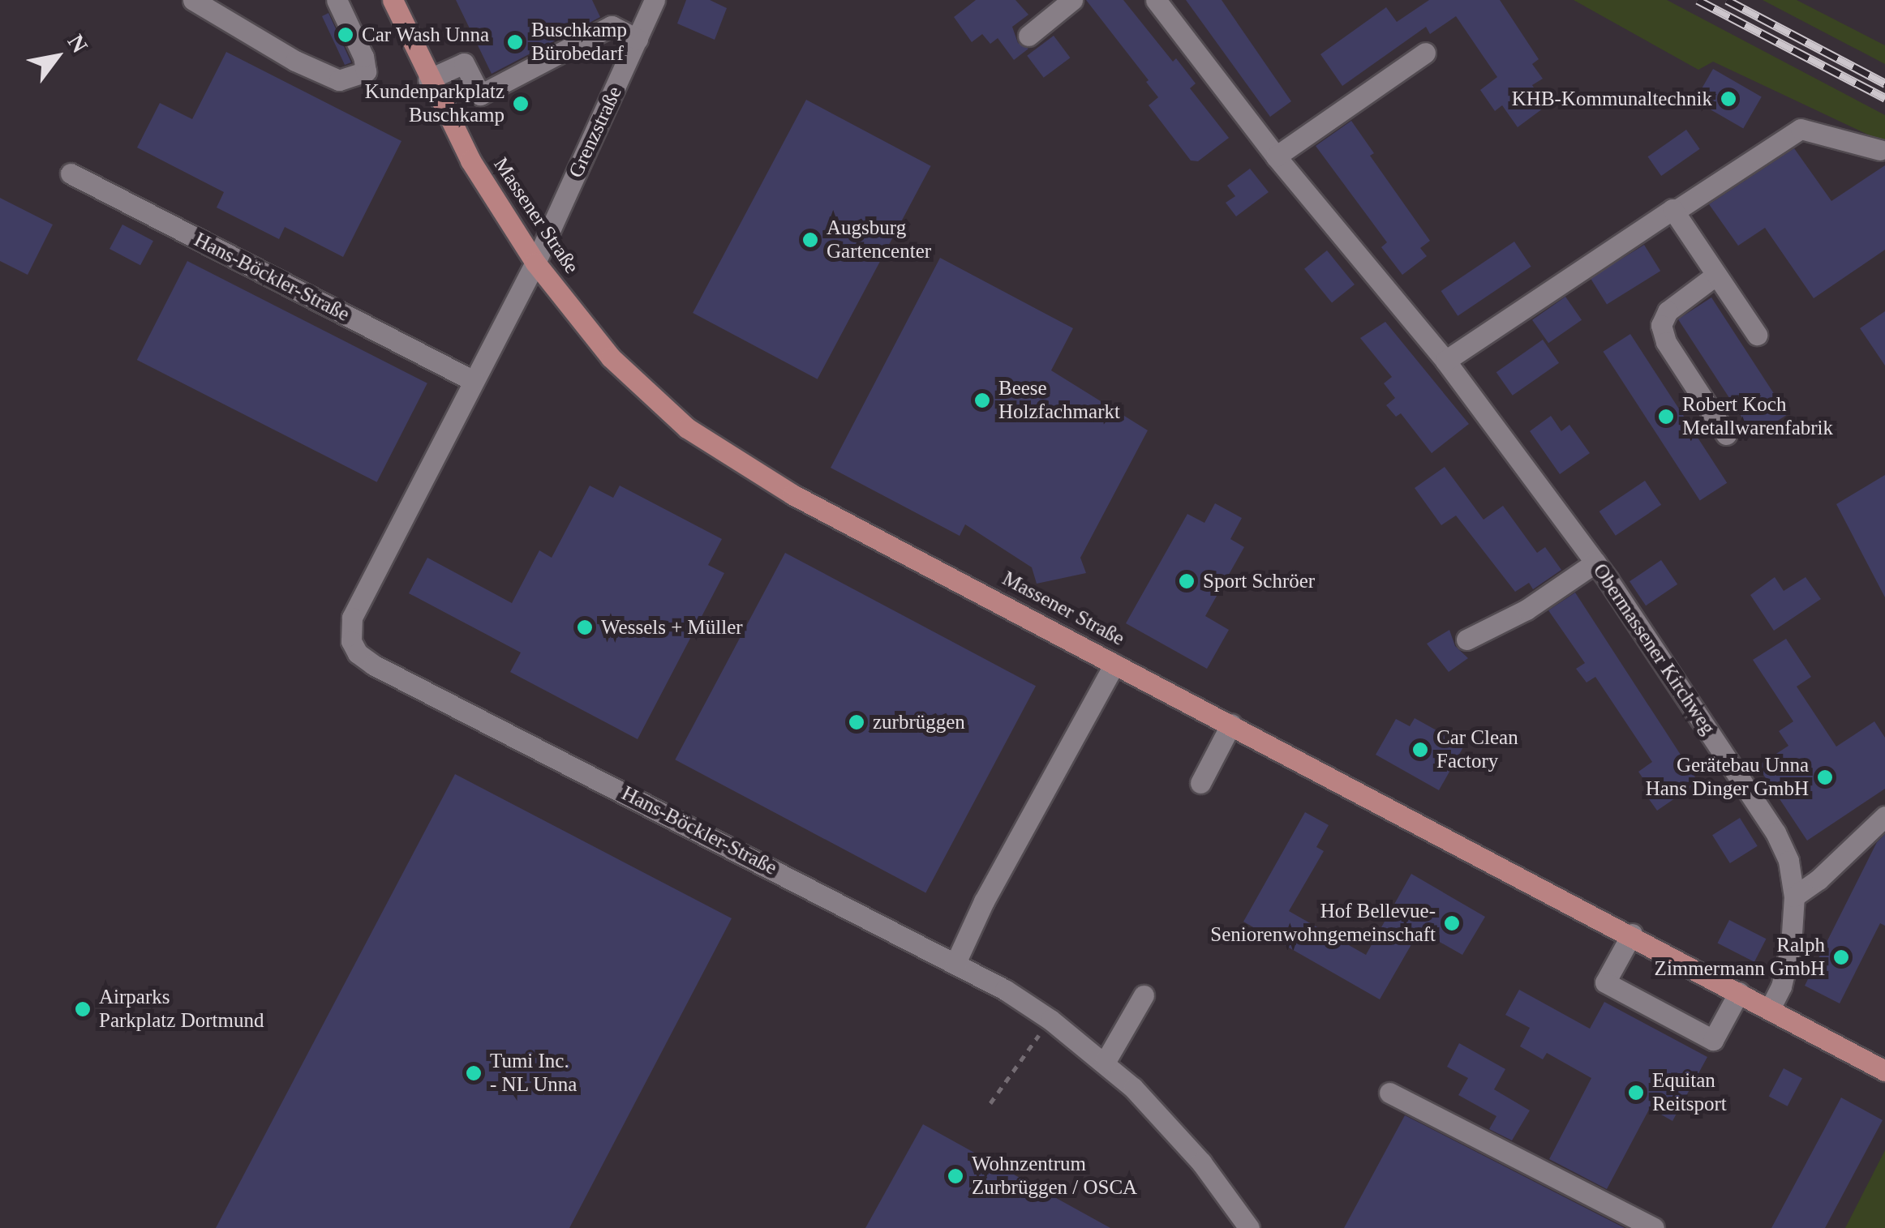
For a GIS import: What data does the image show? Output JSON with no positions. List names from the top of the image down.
{
  "streets": {
    "main road": ["Massener Straße"],
    "street": ["Grenzstraße", "Hans-Böckler-Straße", "Obermassener Kirchweg"]
  },
  "crossings": [
    ["Grenzstraße", "Massener Straße"],
    ["Grenzstraße", "Hans-Böckler-Straße"],
    ["Massener Straße", "Hans-Böckler-Straße"],
    ["Massener Straße", "Obermassener Kirchweg"]
  ],
  "places": [
    "Car Wash Unna",
    "Buschkamp Bürobedarf",
    "KHB-Kommunaltechnik",
    "Kundenparkplatz Buschkamp",
    "Augsburg Gartencenter",
    "Beese Holzfachmarkt",
    "Robert Koch Metallwarenfabrik",
    "Sport Schröer",
    "Wessels + Müller",
    "zurbrüggen",
    "Car Clean Factory",
    "Gerätebau Unna Hans Dinger GmbH",
    "Hof Bellevue- Seniorenwohngemeinschaft",
    "Ralph Zimmermann GmbH",
    "Airparks Parkplatz Dortmund",
    "Tumi Inc. - NL Unna",
    "Equitan Reitsport",
    "Wohnzentrum Zurbrüggen / OSCA"
  ],
  "north": "top right"
}
